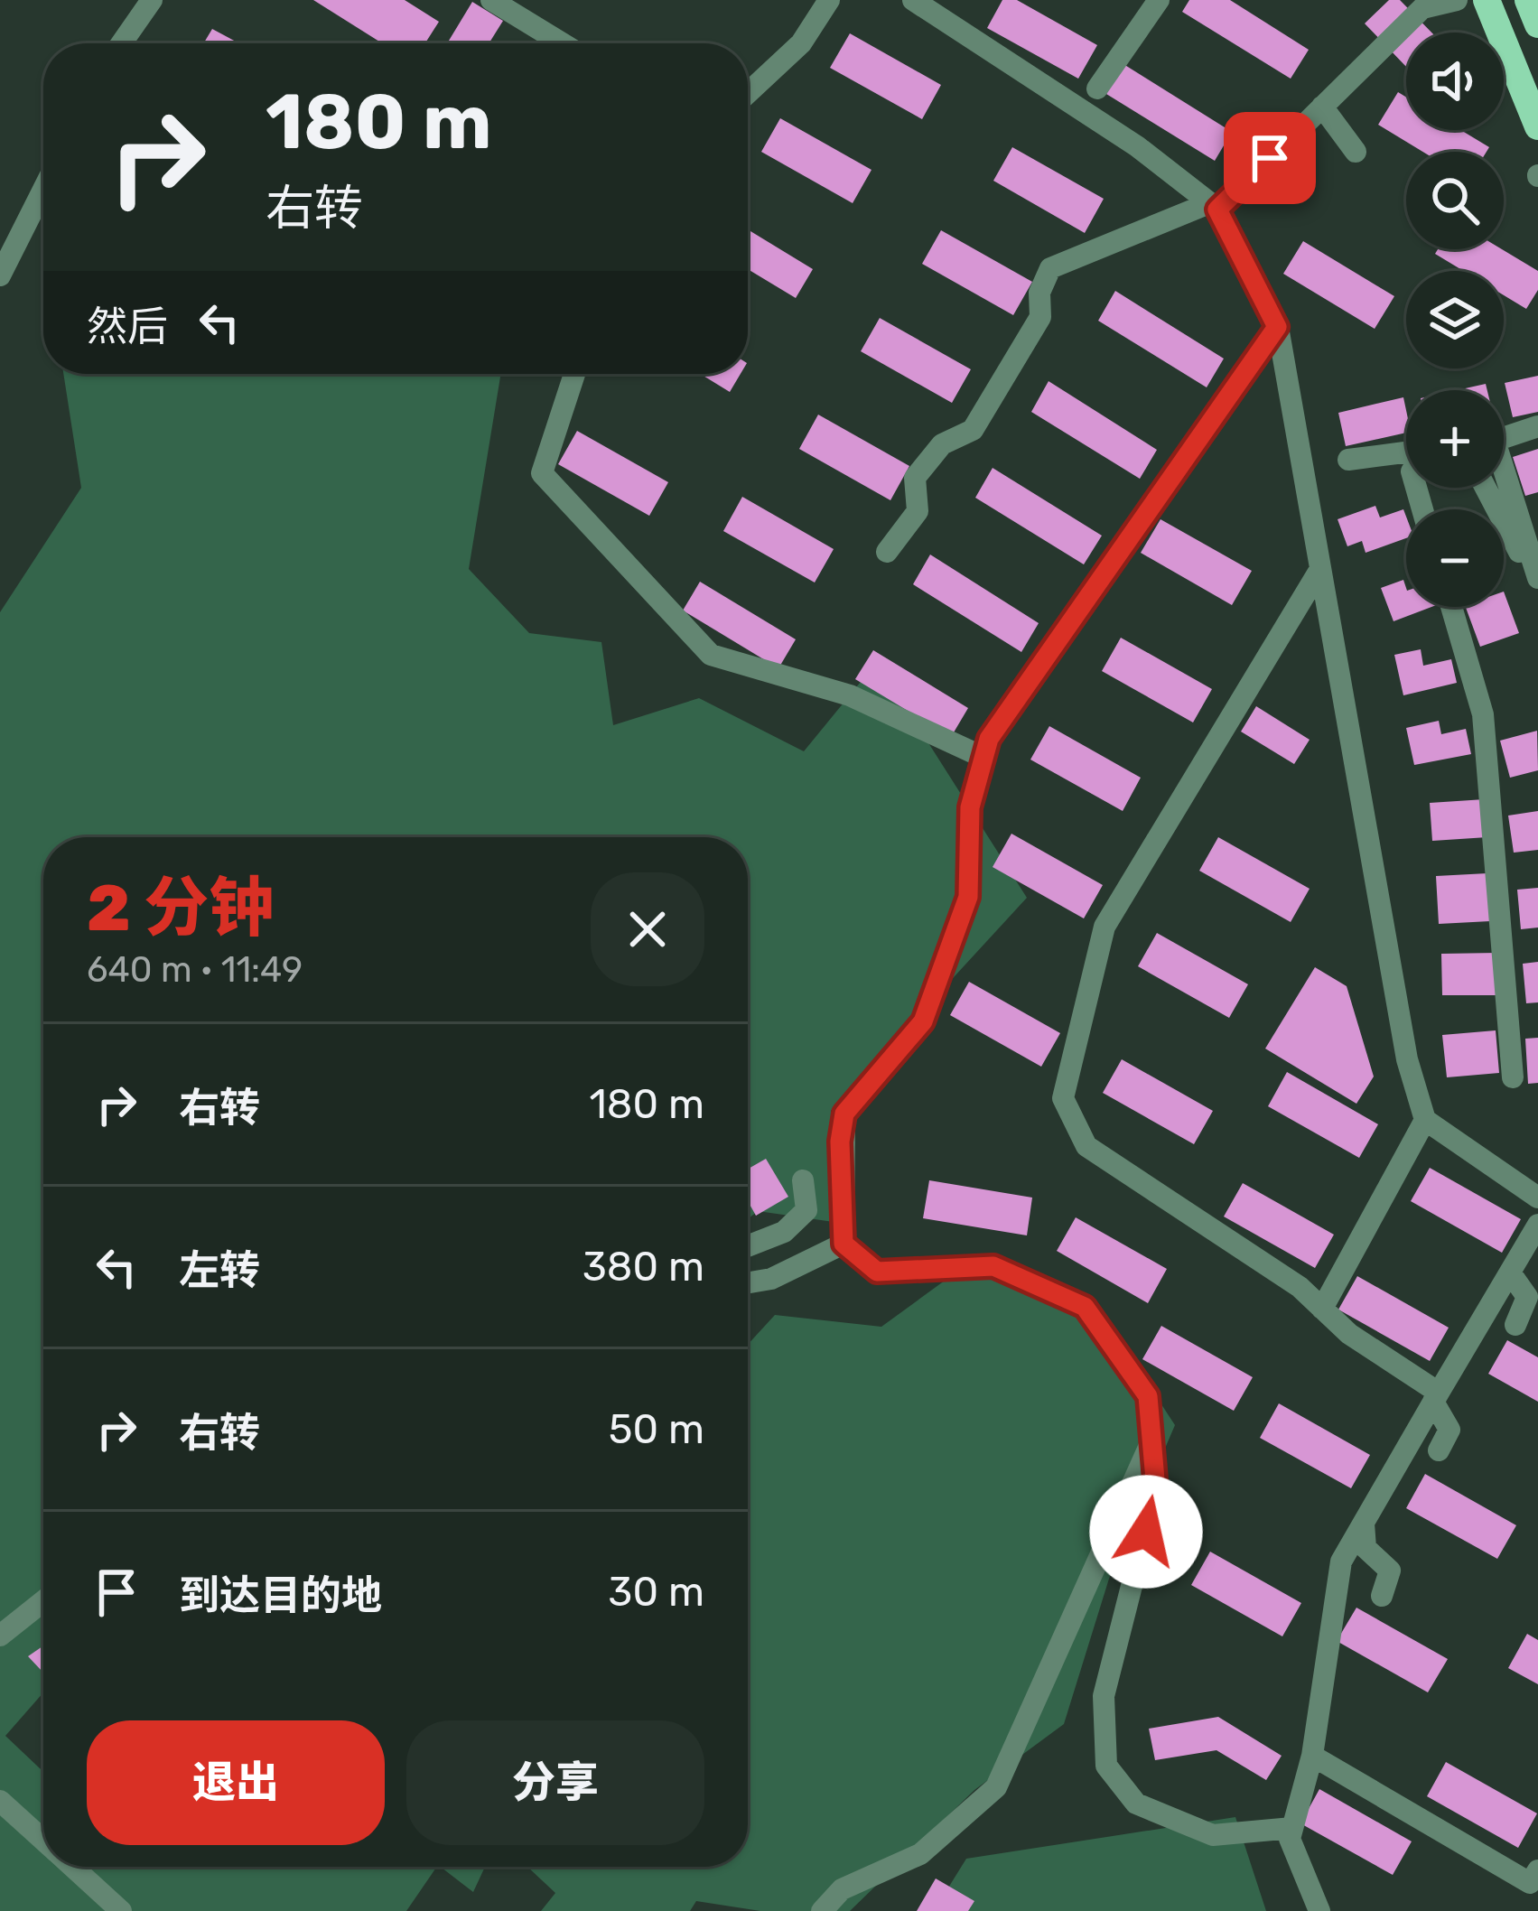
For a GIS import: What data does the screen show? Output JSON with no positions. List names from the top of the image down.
{
  "page": {
    "map_buttons": ["+", "−"],
    "turn": ["180 m", "右转"],
    "then": "然后",
    "heading": ["2 分钟", "640 m · 11:49"],
    "list": [
      {
        "name": "右转",
        "value": "180 m"
      },
      {
        "name": "左转",
        "value": "380 m"
      },
      {
        "name": "右转",
        "value": "50 m"
      },
      {
        "name": "到达目的地",
        "value": "30 m"
      }
    ],
    "buttons": ["退出", "分享"]
  }
}
